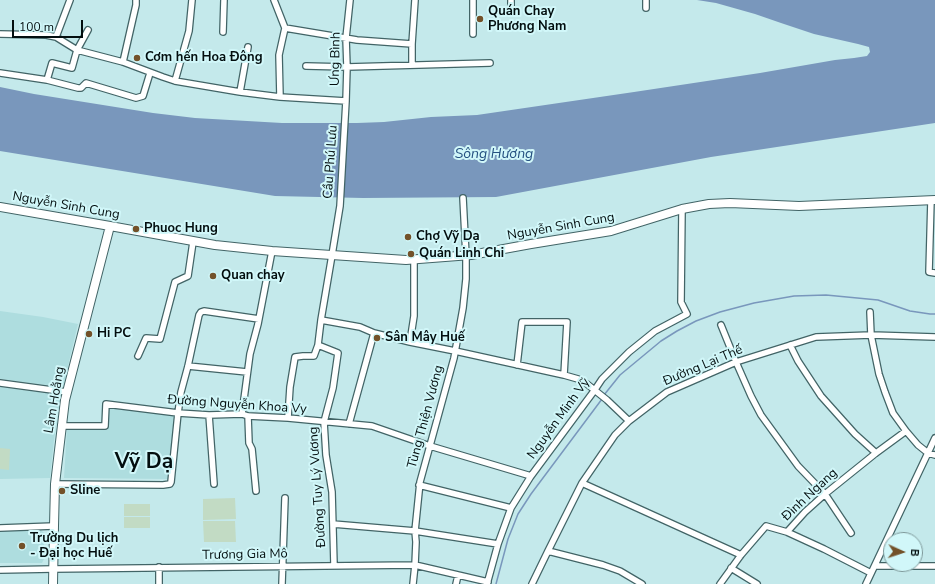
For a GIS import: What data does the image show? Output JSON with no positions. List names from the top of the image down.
{
  "streets": {
    "main road": ["Nguyễn Sinh Cung", "Lâm Hoằng"],
    "street": [
      "Ưng Bình",
      "Cầu Phú Lưu",
      "Đường Lại Thế",
      "Đường Nguyễn Khoa Vy",
      "Tùng Thiện Vương",
      "Nguyễn Minh Vỹ",
      "Đường Tuy Lý Vương",
      "Đình Ngang",
      "Trương Gia Mô"
    ]
  },
  "crossings": [
    ["Ưng Bình", "Cầu Phú Lưu"],
    ["Cầu Phú Lưu", "Nguyễn Sinh Cung"],
    ["Nguyễn Sinh Cung", "Lâm Hoằng"],
    ["Nguyễn Sinh Cung", "Tùng Thiện Vương"],
    ["Nguyễn Sinh Cung", "Nguyễn Minh Vỹ"],
    ["Lâm Hoằng", "Đường Nguyễn Khoa Vy"],
    ["Lâm Hoằng", "Trương Gia Mô"],
    ["Đường Nguyễn Khoa Vy", "Tùng Thiện Vương"],
    ["Đường Nguyễn Khoa Vy", "Nguyễn Minh Vỹ"],
    ["Đường Nguyễn Khoa Vy", "Đường Tuy Lý Vương"],
    ["Tùng Thiện Vương", "Trương Gia Mô"],
    ["Nguyễn Minh Vỹ", "Trương Gia Mô"],
    ["Đường Tuy Lý Vương", "Trương Gia Mô"]
  ],
  "districts": ["Vỹ Dạ"],
  "water": ["Sông Hương"],
  "places": [
    "Quán Chay Phương Nam",
    "Cơm hến Hoa Đông",
    "Phuoc Hung",
    "Chợ Vỹ Dạ",
    "Quán Linh Chi",
    "Quan chay",
    "Hi PC",
    "Sân Mây Huế",
    "Sline",
    "Trường Du lịch - Đại học Huế"
  ],
  "scale_bar": "100 m",
  "north": "right"
}
